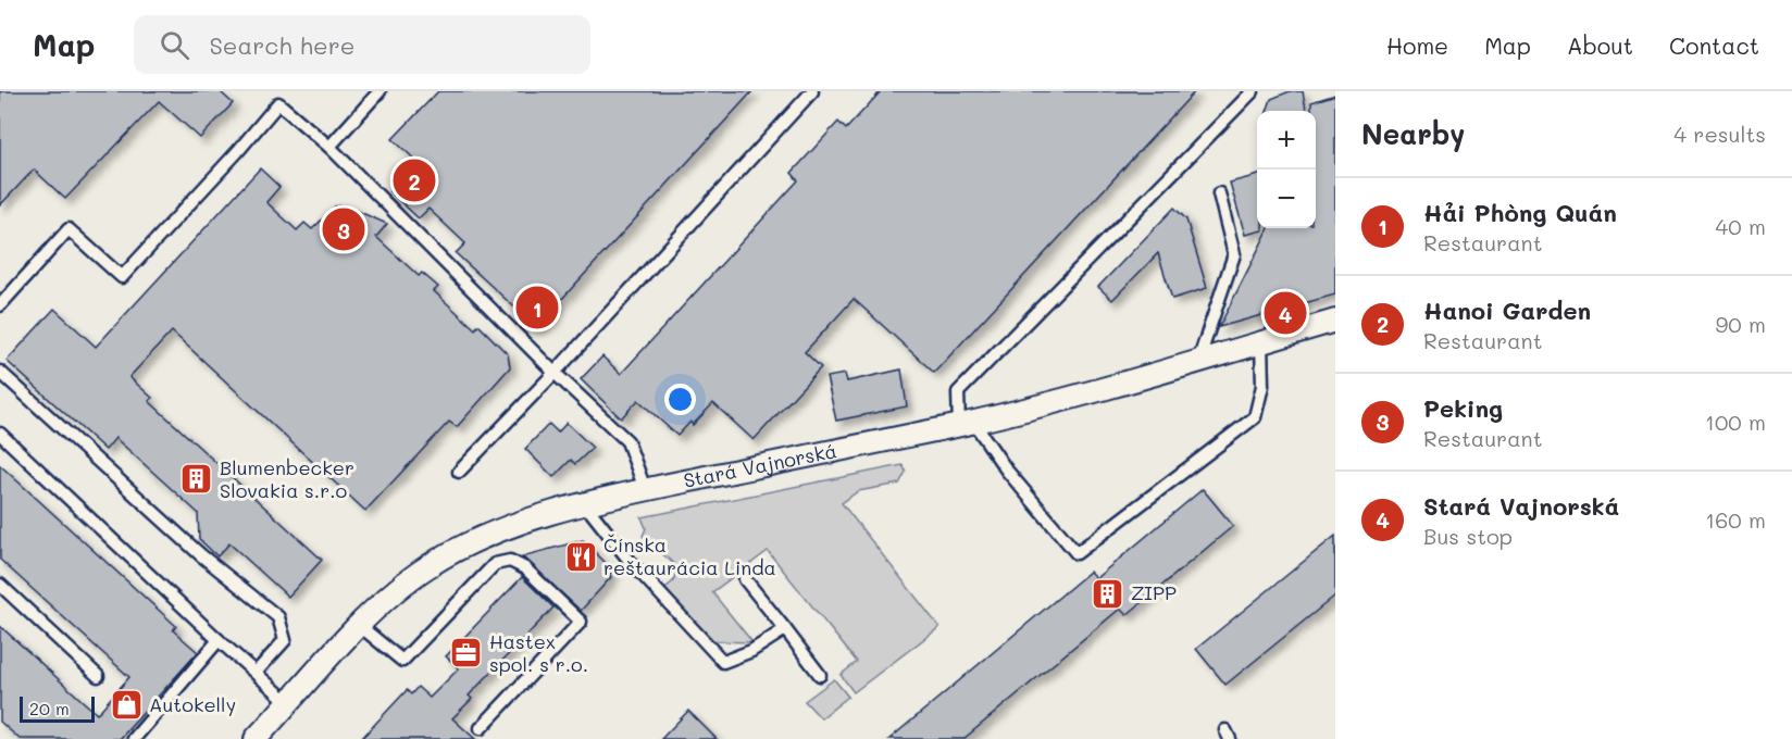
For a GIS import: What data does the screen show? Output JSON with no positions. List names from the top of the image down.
{
  "streets": {
    "street": ["Stará Vajnorská"]
  },
  "places": {
    "building": ["Blumenbecker Slovakia s.r.o", "ZIPP"],
    "restaurant": ["Čínska reštaurácia Linda"],
    "office": ["Hastex spol. s r.o."],
    "shop": ["Autokelly"]
  },
  "scale_bar": "20 m",
  "page": {
    "header": "Map",
    "search": "Search here",
    "nav": [
      "Home",
      "Map",
      "About",
      "Contact"
    ],
    "heading": ["Nearby", "4 results"],
    "map_buttons": ["+", "−"],
    "pins": [
      "2",
      "3",
      "1",
      "4"
    ],
    "list": [
      {
        "mark": "1",
        "name": "Hải Phòng Quán",
        "note": "Restaurant",
        "value": "40 m"
      },
      {
        "mark": "2",
        "name": "Hanoi Garden",
        "note": "Restaurant",
        "value": "90 m"
      },
      {
        "mark": "3",
        "name": "Peking",
        "note": "Restaurant",
        "value": "100 m"
      },
      {
        "mark": "4",
        "name": "Stará Vajnorská",
        "note": "Bus stop",
        "value": "160 m"
      }
    ],
    "scale": "20 m"
  }
}
